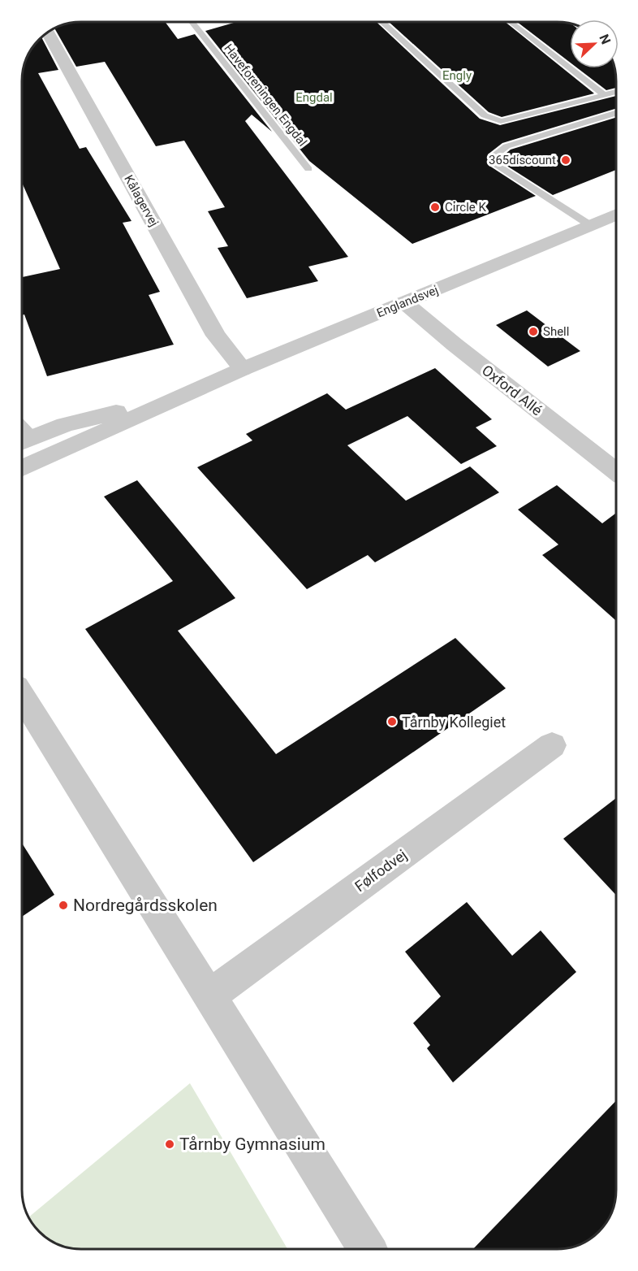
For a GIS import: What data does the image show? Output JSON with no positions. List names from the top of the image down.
{
  "streets": {
    "street": [
      "Kålagervej",
      "Englandsvej",
      "Oxford Allé",
      "Følfodvej"
    ],
    "lane": ["Haveforeningen Engdal"]
  },
  "crossings": [
    ["Kålagervej", "Englandsvej"],
    ["Englandsvej", "Oxford Allé"]
  ],
  "parks": ["Engly", "Engdal"],
  "places": [
    "365discount",
    "Circle K",
    "Shell",
    "Tårnby Kollegiet",
    "Nordregårdsskolen",
    "Tårnby Gymnasium"
  ],
  "north": "top right"
}
